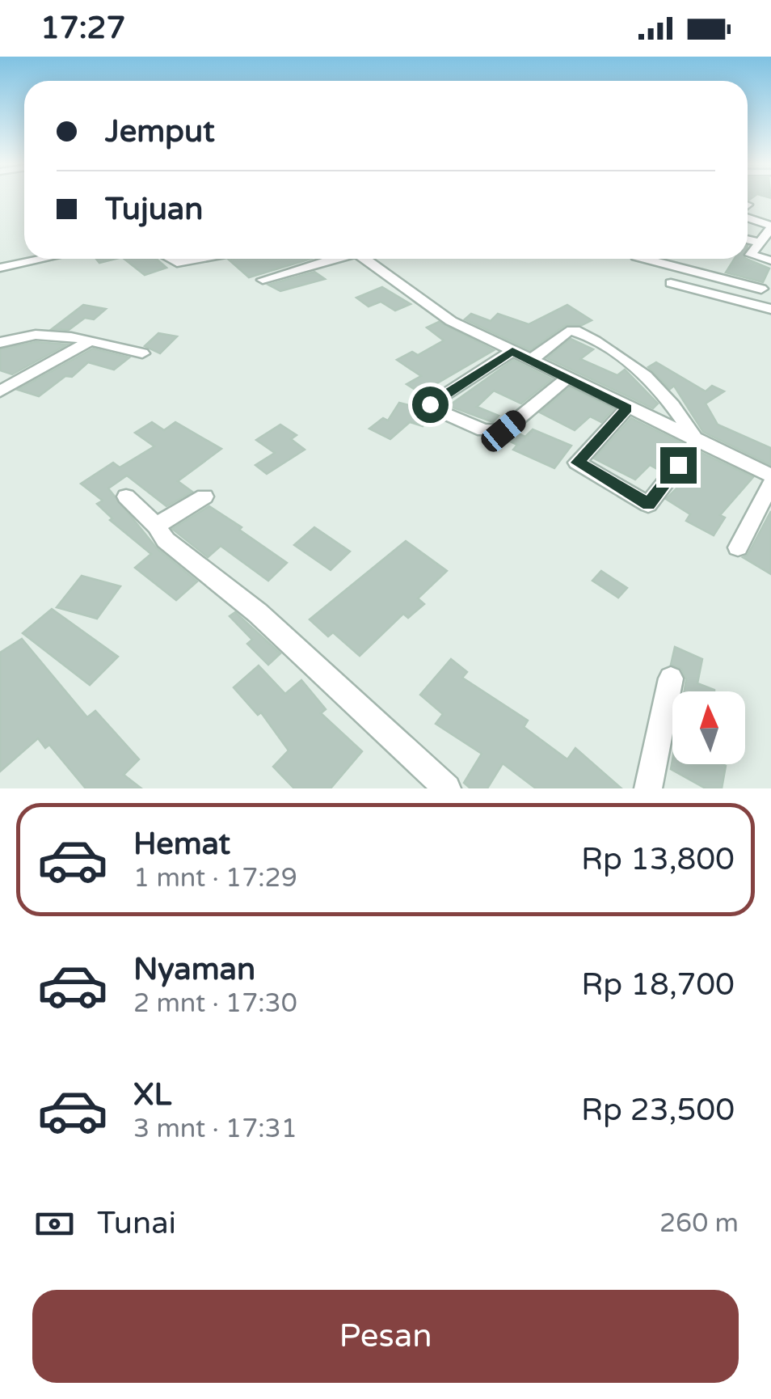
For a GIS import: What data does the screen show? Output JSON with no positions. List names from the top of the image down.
{
  "north": "top",
  "page": {
    "status": "17:27",
    "banner": ["Jemput", "Tujuan"],
    "list": [
      {
        "name": "Hemat",
        "note": "1 mnt · 17:29",
        "value": "Rp 13,800"
      },
      {
        "name": "Nyaman",
        "note": "2 mnt · 17:30",
        "value": "Rp 18,700"
      },
      {
        "name": "XL",
        "note": "3 mnt · 17:31",
        "value": "Rp 23,500"
      }
    ],
    "pay": ["Tunai", "260 m"],
    "buttons": "Pesan"
  }
}
